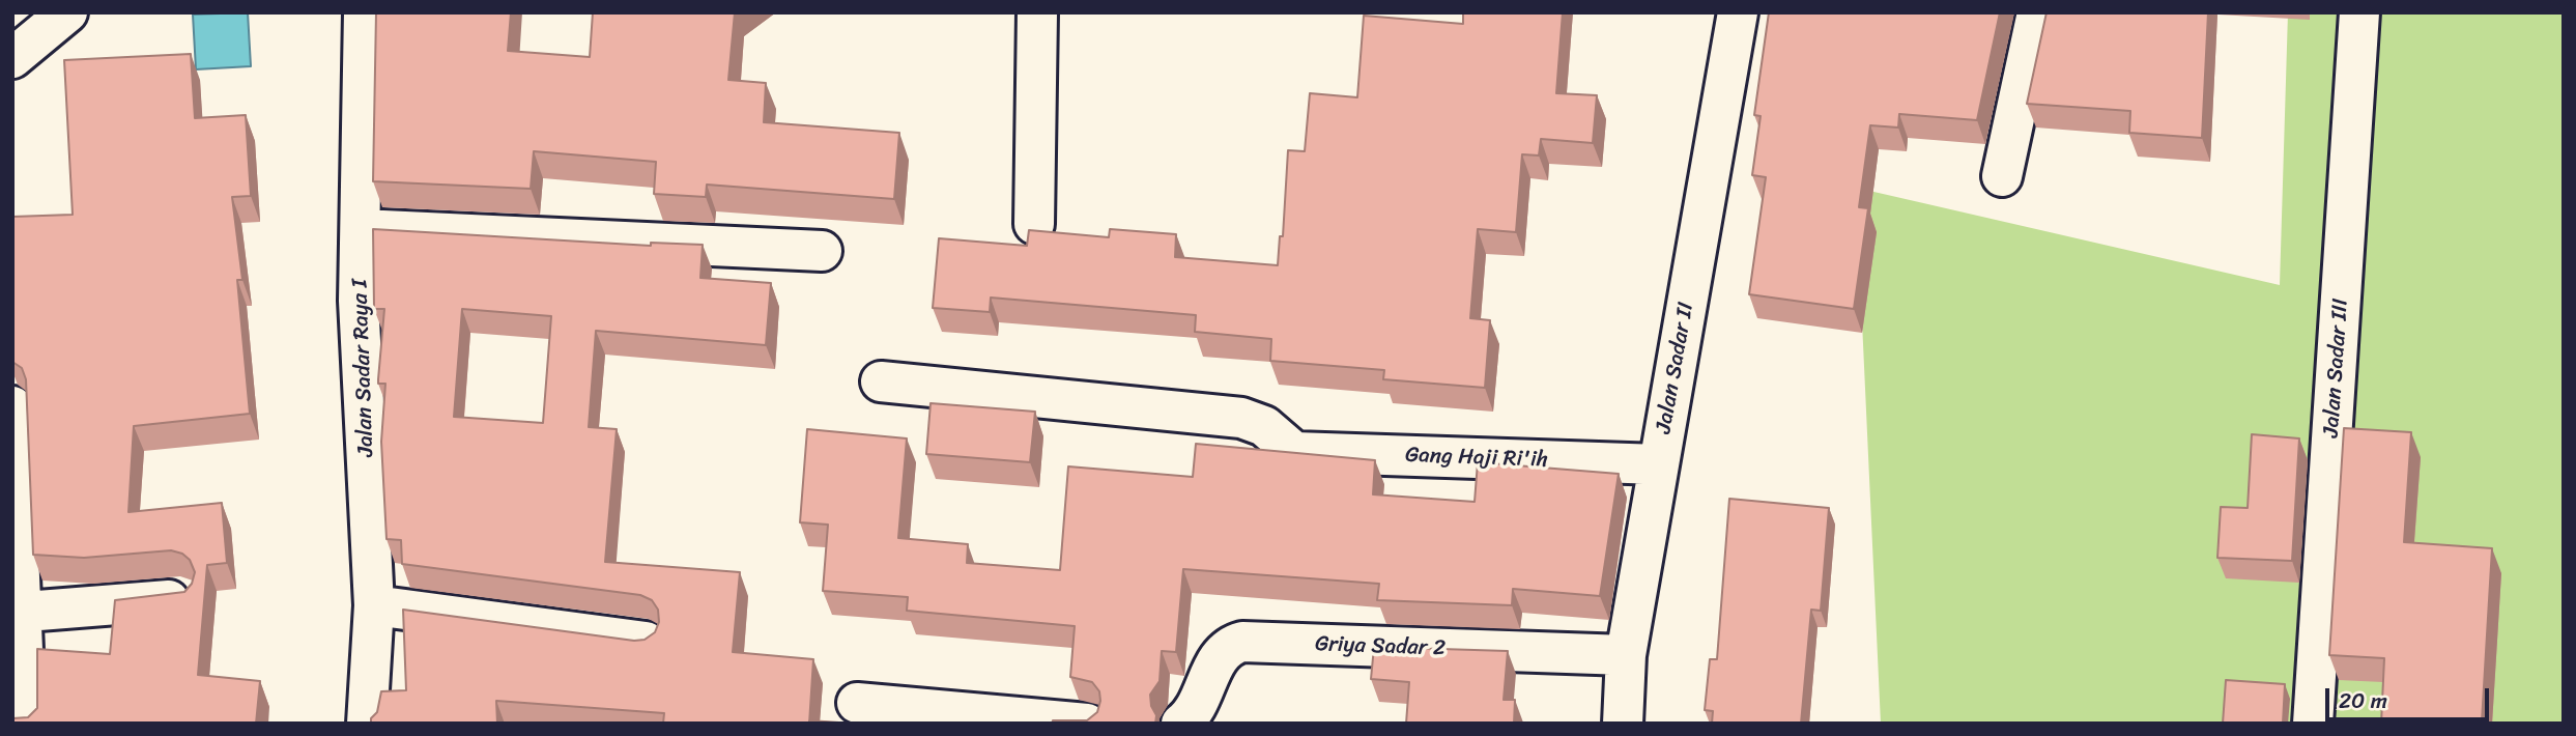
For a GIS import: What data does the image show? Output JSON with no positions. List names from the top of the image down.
{
  "streets": {
    "street": [
      "Jalan Sadar Raya I",
      "Jalan Sadar II",
      "Jalan Sadar III",
      "Gang Haji Ri'ih",
      "Griya Sadar 2"
    ]
  },
  "crossings": [
    ["Jalan Sadar II", "Gang Haji Ri'ih"],
    ["Jalan Sadar II", "Griya Sadar 2"]
  ],
  "scale_bar": "20 m"
}
